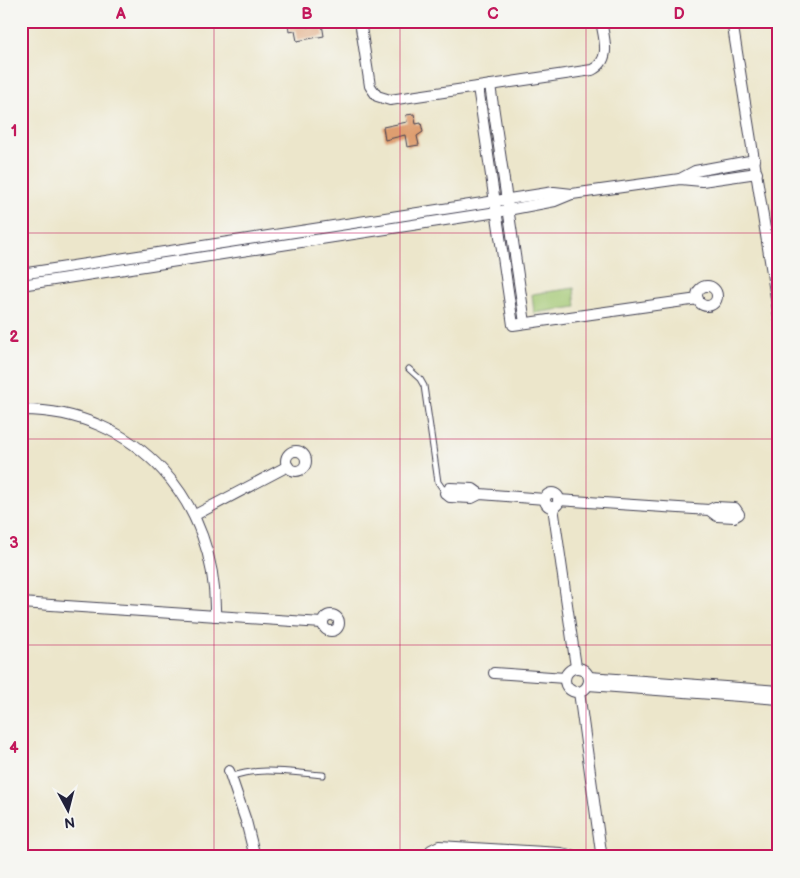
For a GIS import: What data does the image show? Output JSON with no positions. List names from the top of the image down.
{
  "north": "bottom",
  "grid": {
    "columns": [
      "A",
      "B",
      "C",
      "D"
    ],
    "rows": [
      "1",
      "2",
      "3",
      "4"
    ]
  }
}
